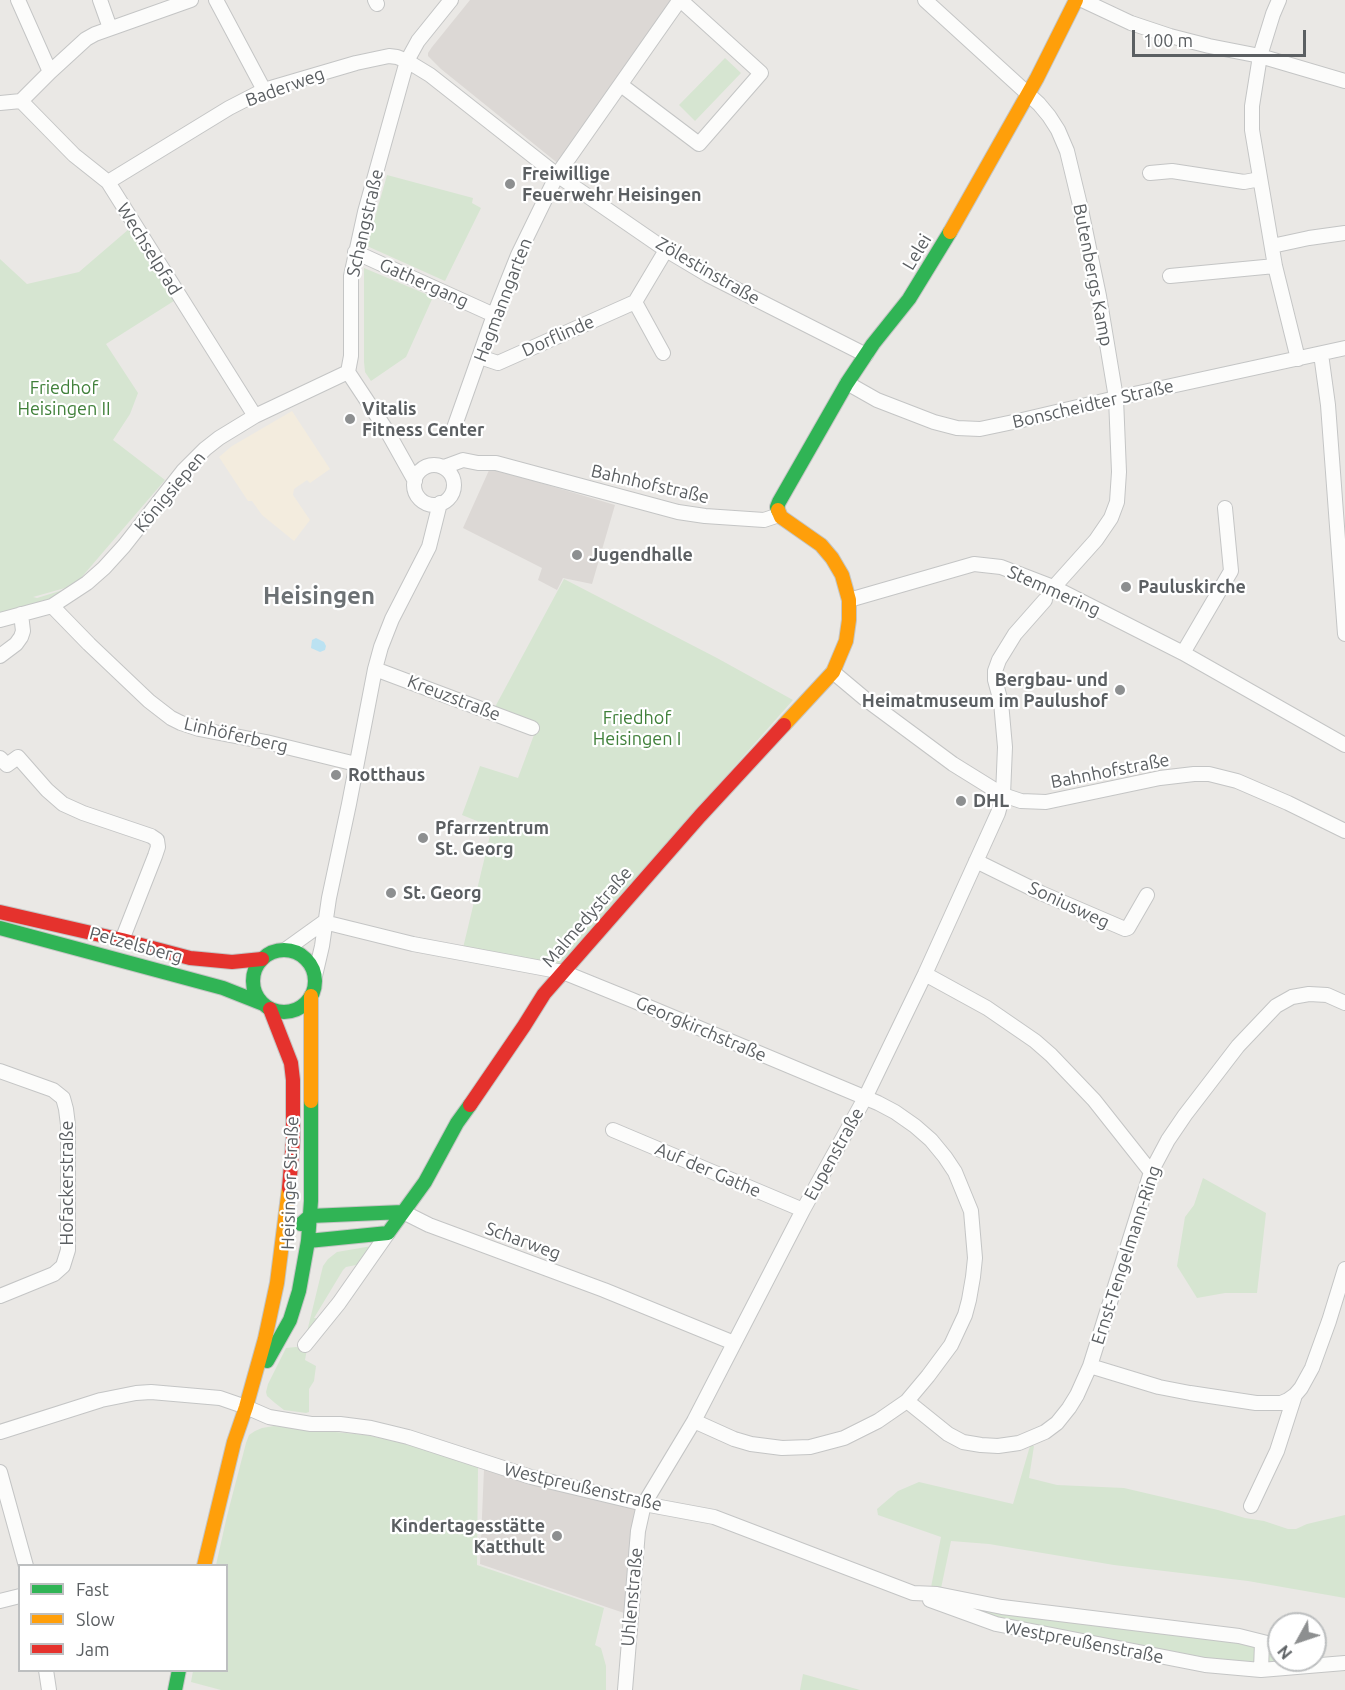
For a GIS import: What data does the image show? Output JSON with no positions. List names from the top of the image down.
{
  "streets": {
    "street": [
      "Baderweg",
      "Schangstraße",
      "Wechselpfad",
      "Lelei",
      "Zölestinstraße",
      "Butenbergs Kamp",
      "Gathergang",
      "Hagmanngarten",
      "Dorflinde",
      "Bonscheidter Straße",
      "Bahnhofstraße",
      "Königsiepen",
      "Stemmering",
      "Kreuzstraße",
      "Linhöferberg",
      "Soniusweg",
      "Malmedystraße",
      "Petzelsberg",
      "Georgkirchstraße",
      "Eupenstraße",
      "Auf der Gathe",
      "Hofackerstraße",
      "Heisinger Straße",
      "Scharweg",
      "Ernst-Tengelmann-Ring",
      "Westpreußenstraße",
      "Uhlenstraße"
    ]
  },
  "crossings": [
    ["Baderweg", "Schangstraße"],
    ["Baderweg", "Wechselpfad"],
    ["Baderweg", "Zölestinstraße"],
    ["Schangstraße", "Zölestinstraße"],
    ["Schangstraße", "Gathergang"],
    ["Schangstraße", "Königsiepen"],
    ["Wechselpfad", "Königsiepen"],
    ["Lelei", "Zölestinstraße"],
    ["Lelei", "Butenbergs Kamp"],
    ["Lelei", "Bonscheidter Straße"],
    ["Lelei", "Bahnhofstraße"],
    ["Zölestinstraße", "Hagmanngarten"],
    ["Butenbergs Kamp", "Bonscheidter Straße"],
    ["Butenbergs Kamp", "Stemmering"],
    ["Gathergang", "Hagmanngarten"],
    ["Hagmanngarten", "Dorflinde"],
    ["Bahnhofstraße", "Malmedystraße"],
    ["Bahnhofstraße", "Eupenstraße"],
    ["Königsiepen", "Linhöferberg"],
    ["Soniusweg", "Eupenstraße"],
    ["Malmedystraße", "Georgkirchstraße"],
    ["Malmedystraße", "Scharweg"],
    ["Petzelsberg", "Heisinger Straße"],
    ["Georgkirchstraße", "Eupenstraße"],
    ["Georgkirchstraße", "Ernst-Tengelmann-Ring"],
    ["Eupenstraße", "Auf der Gathe"],
    ["Eupenstraße", "Scharweg"],
    ["Eupenstraße", "Westpreußenstraße"],
    ["Eupenstraße", "Uhlenstraße"],
    ["Heisinger Straße", "Scharweg"],
    ["Heisinger Straße", "Westpreußenstraße"],
    ["Westpreußenstraße", "Uhlenstraße"]
  ],
  "districts": ["Heisingen"],
  "parks": ["Friedhof Heisingen II", "Friedhof Heisingen I"],
  "places": [
    "Freiwillige Feuerwehr Heisingen",
    "Vitalis Fitness Center",
    "Jugendhalle",
    "Pauluskirche",
    "Bergbau- und Heimatmuseum im Paulushof",
    "Rotthaus",
    "DHL",
    "Pfarrzentrum St. Georg",
    "St. Georg",
    "Kindertagesstätte Katthult"
  ],
  "legend": ["Fast", "Slow", "Jam"],
  "scale_bar": "100 m",
  "north": "bottom left"
}
